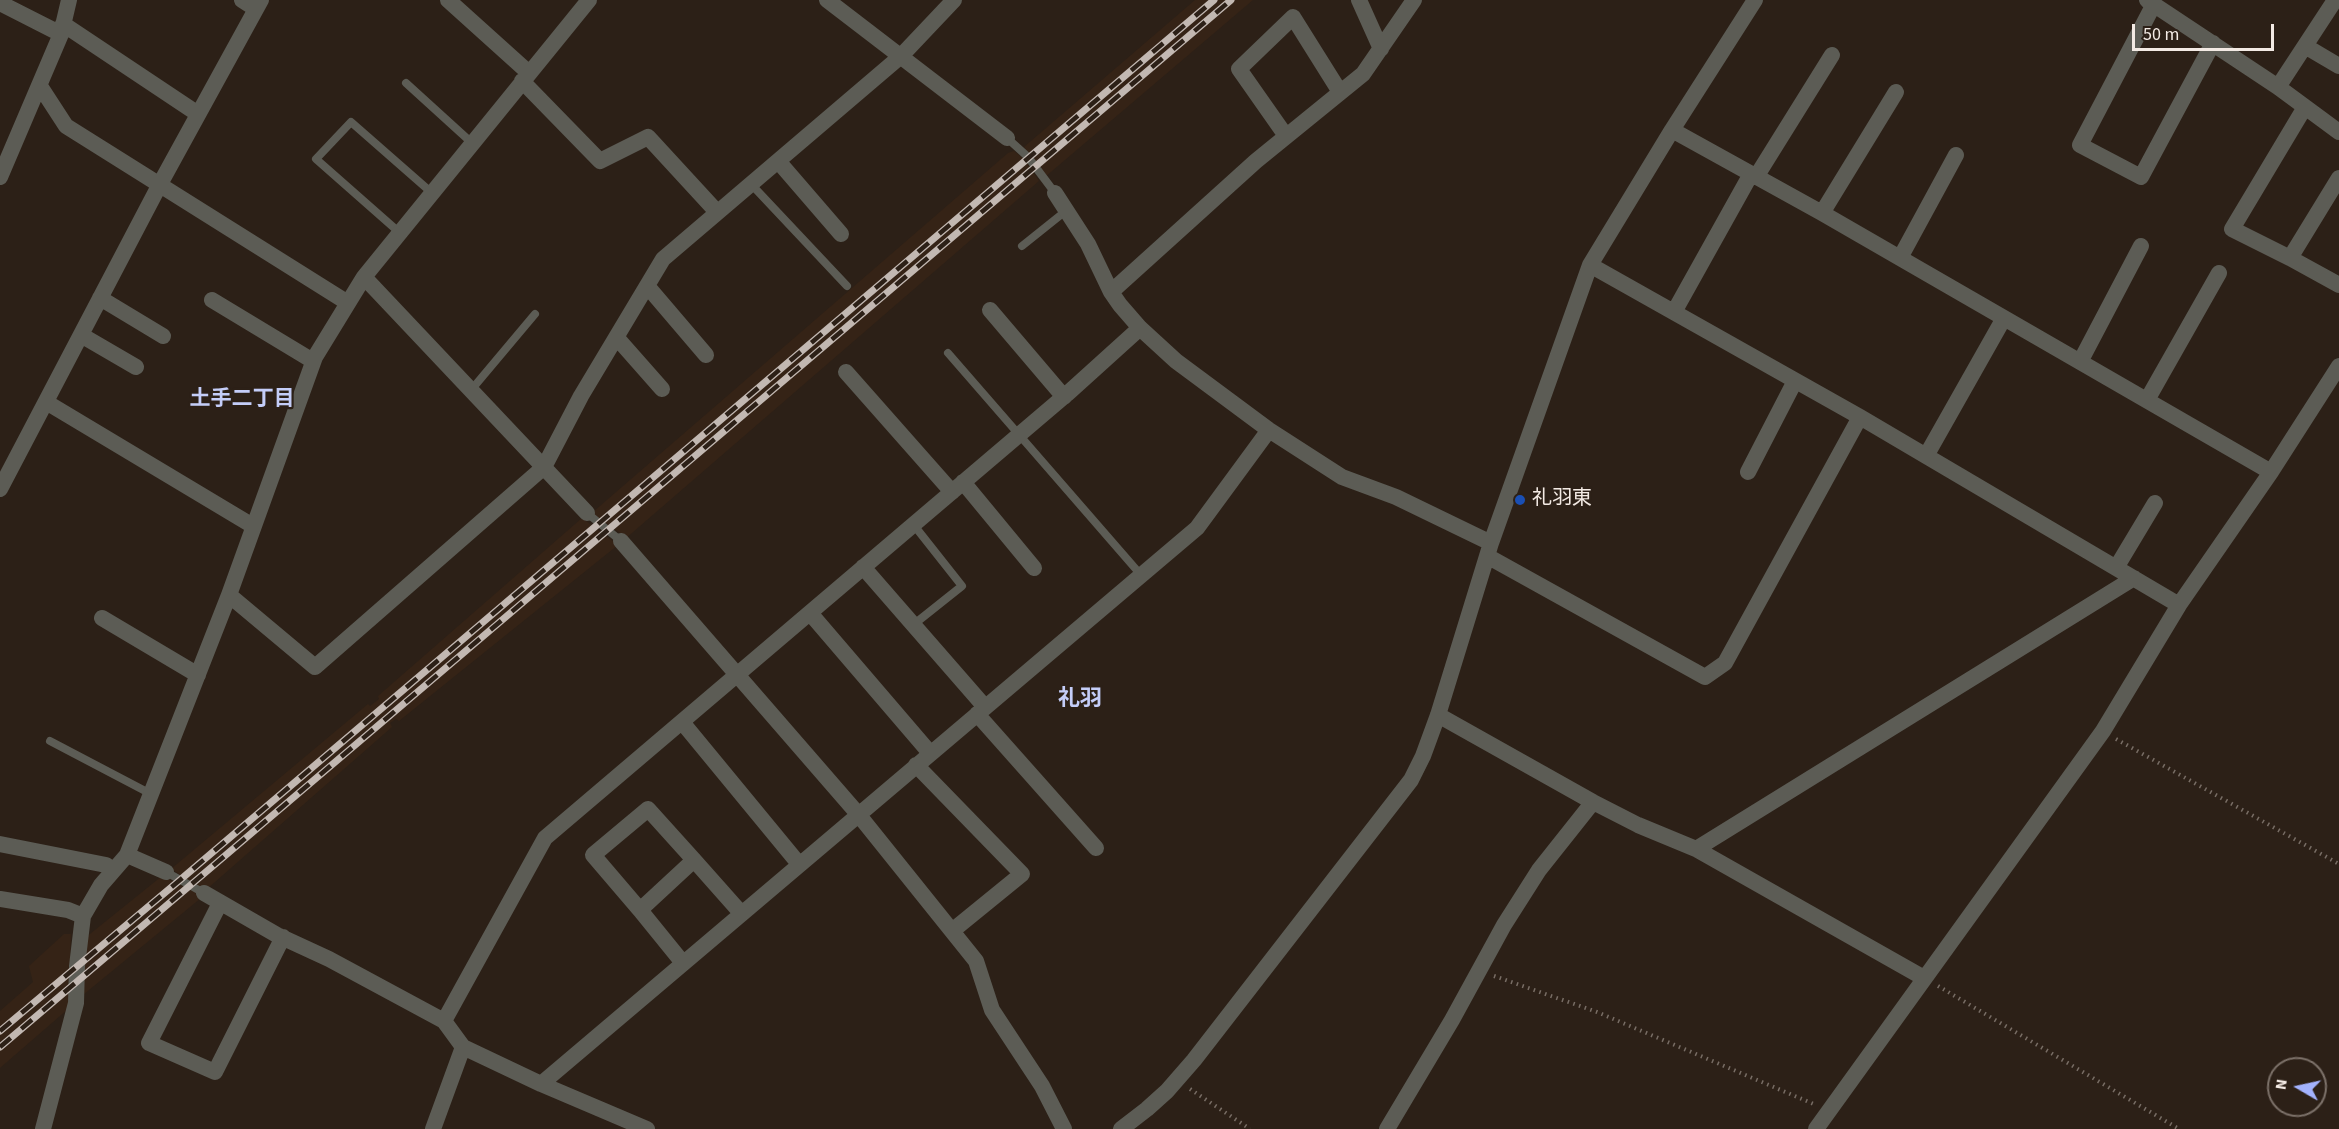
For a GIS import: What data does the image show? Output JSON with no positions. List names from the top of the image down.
{
  "districts": ["土手二丁目", "礼羽"],
  "places": ["礼羽東"],
  "scale_bar": "50 m",
  "north": "left"
}
